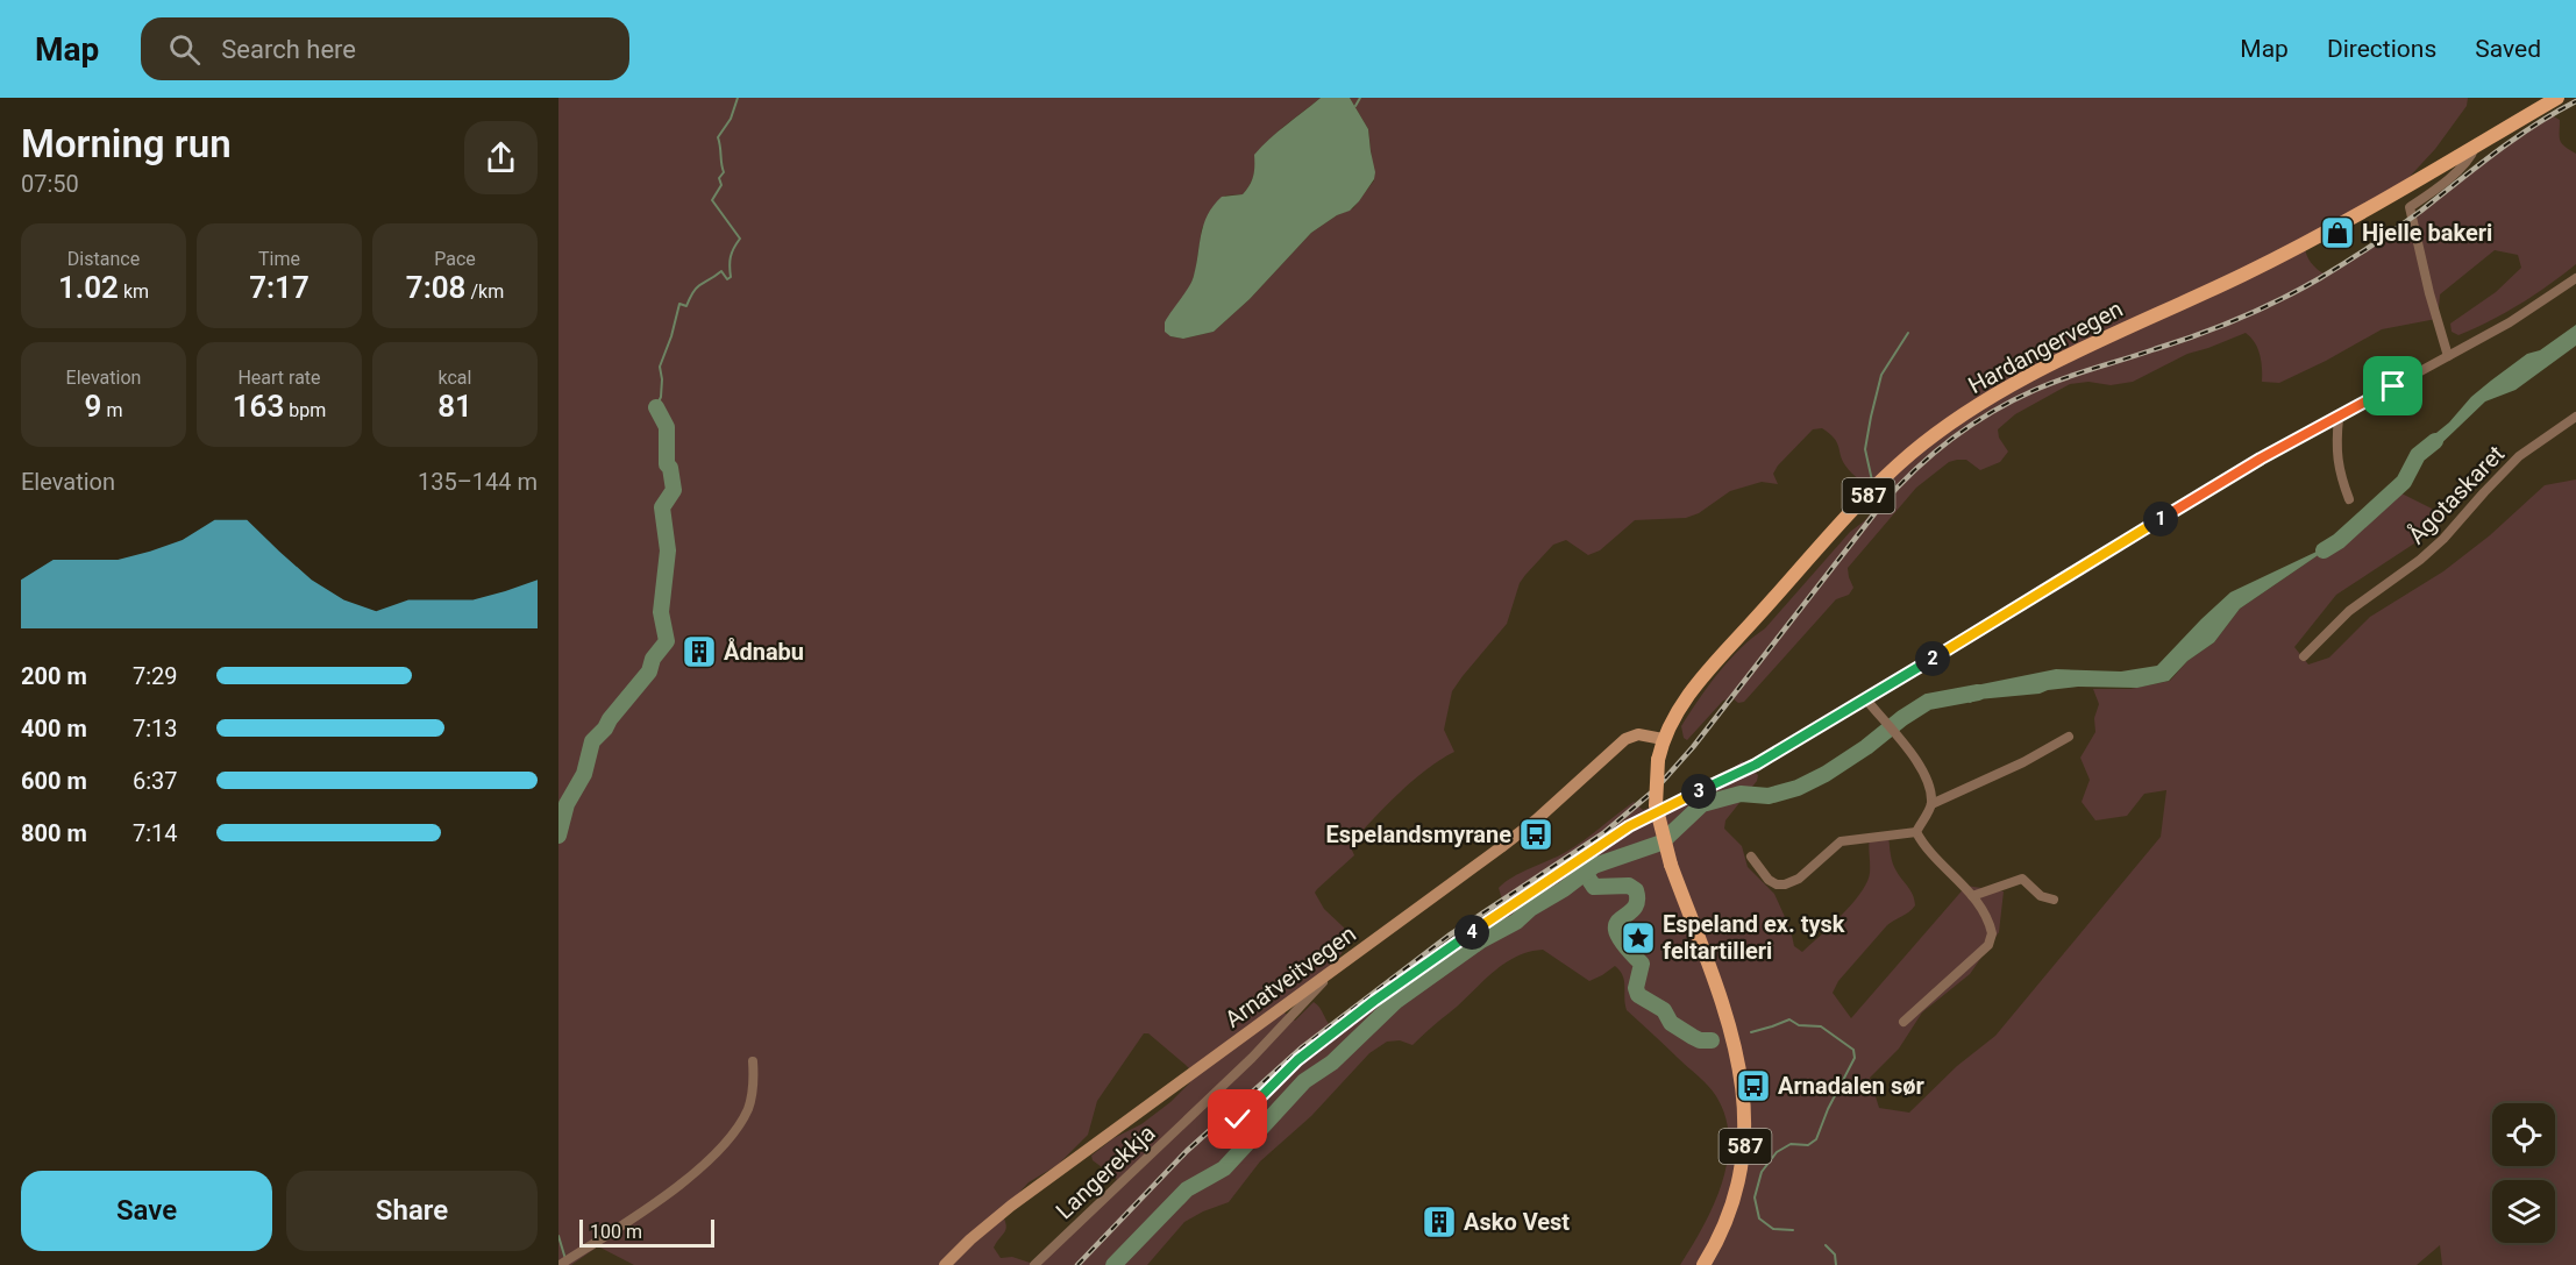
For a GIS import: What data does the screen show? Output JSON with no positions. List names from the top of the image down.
{
  "streets": {
    "main road": ["Hardangervegen", "587", "Arnatveitvegen"],
    "street": ["Ågotaskaret", "Langerekkja"]
  },
  "crossings": [
    ["Hardangervegen", "Arnatveitvegen"],
    ["Arnatveitvegen", "Langerekkja"]
  ],
  "places": {
    "shop": ["Hjelle bakeri"],
    "building": ["Ådnabu", "Asko Vest"],
    "bus stop": ["Espelandsmyrane", "Arnadalen sør"],
    "place": ["Espeland ex. tysk feltartilleri"]
  },
  "scale_bar": "100 m",
  "page": {
    "header": "Map",
    "search": "Search here",
    "nav": ["Map", "Directions", "Saved"],
    "heading": ["Morning run", "07:50"],
    "stats": [
      ["Distance", "1.02 km"],
      ["Time", "7:17"],
      ["Pace", "7:08 /km"],
      ["Elevation", "9 m"],
      ["Heart rate", "163 bpm"],
      ["kcal", "81"]
    ],
    "chart": ["Elevation", "135–144 m"],
    "pins": [
      "1",
      "2",
      "3",
      "4"
    ],
    "list": [
      {
        "name": "200 m",
        "note": "7:29"
      },
      {
        "name": "400 m",
        "note": "7:13"
      },
      {
        "name": "600 m",
        "note": "6:37"
      },
      {
        "name": "800 m",
        "note": "7:14"
      }
    ],
    "buttons": ["Save", "Share"],
    "scale": "100 m"
  }
}
